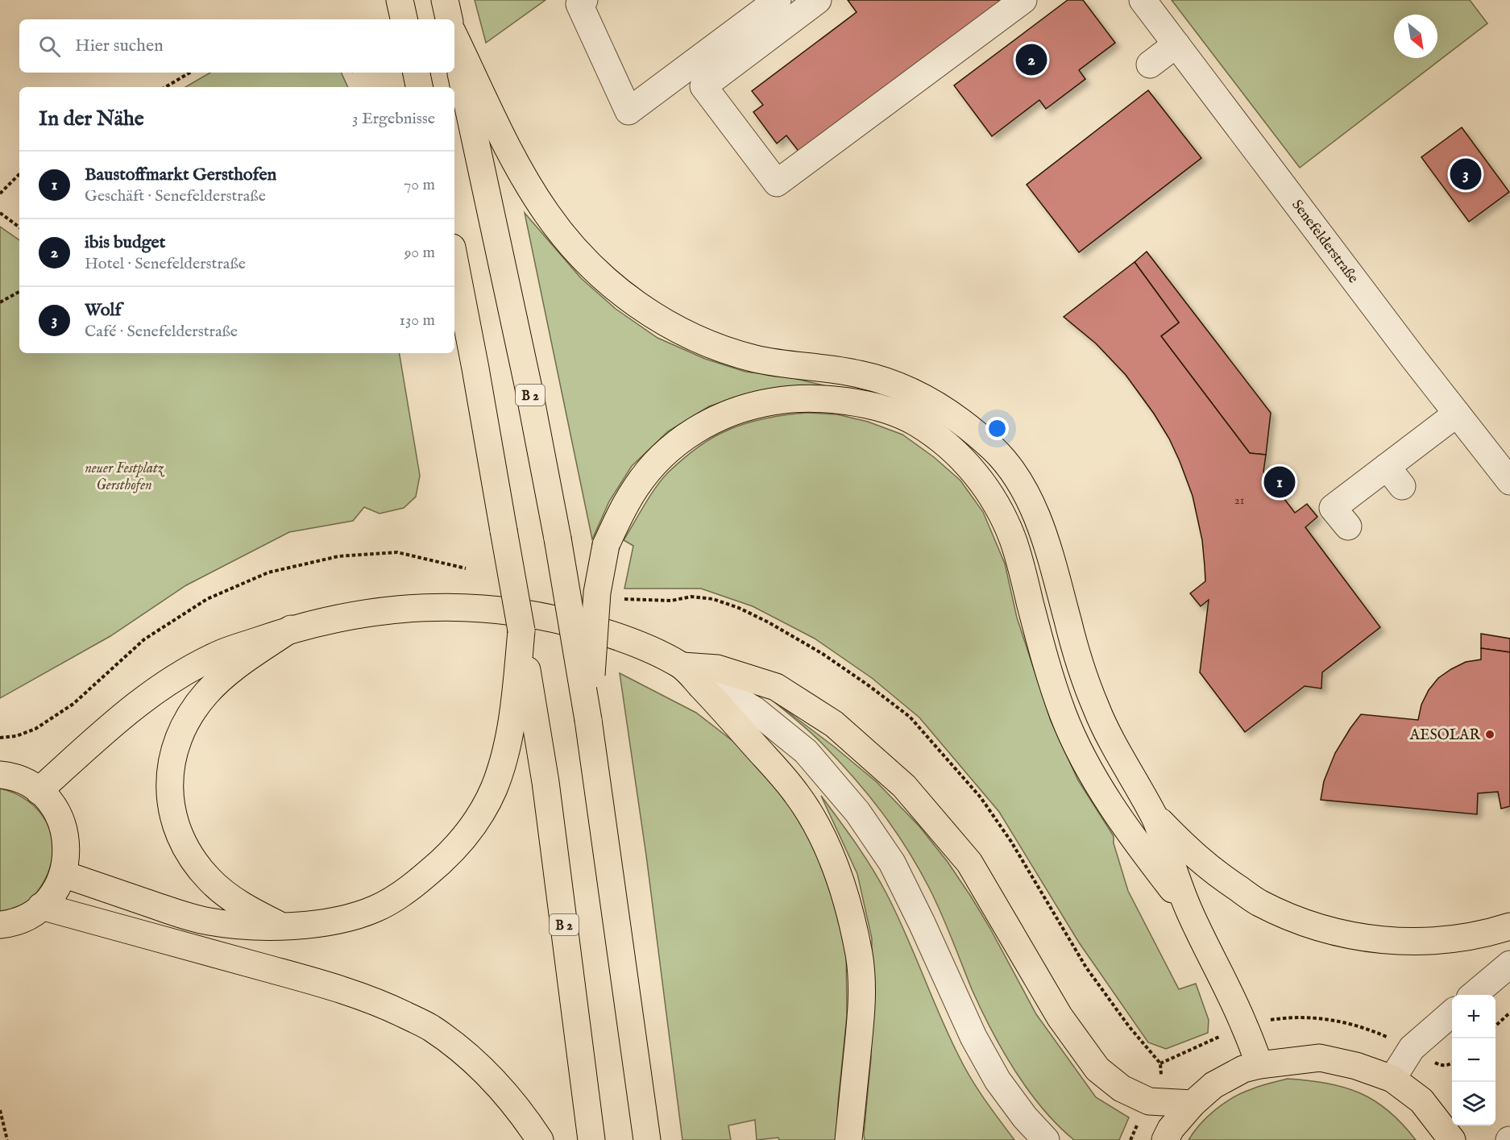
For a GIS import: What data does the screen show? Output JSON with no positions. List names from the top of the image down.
{
  "streets": {
    "main road": ["B 2"],
    "street": ["Senefelderstraße"]
  },
  "parks": ["neuer Festplatz Gersthofen"],
  "places": ["AESOLAR"],
  "house_numbers": ["21"],
  "north": "bottom right",
  "page": {
    "search": "Hier suchen",
    "pins": ["2", "3", "1"],
    "heading": ["In der Nähe", "3 Ergebnisse"],
    "list": [
      {
        "mark": "1",
        "name": "Baustoffmarkt Gersthofen",
        "note": "Geschäft · Senefelderstraße",
        "value": "70 m"
      },
      {
        "mark": "2",
        "name": "ibis budget",
        "note": "Hotel · Senefelderstraße",
        "value": "90 m"
      },
      {
        "mark": "3",
        "name": "Wolf",
        "note": "Café · Senefelderstraße",
        "value": "130 m"
      }
    ],
    "map_buttons": ["+", "−"]
  }
}
